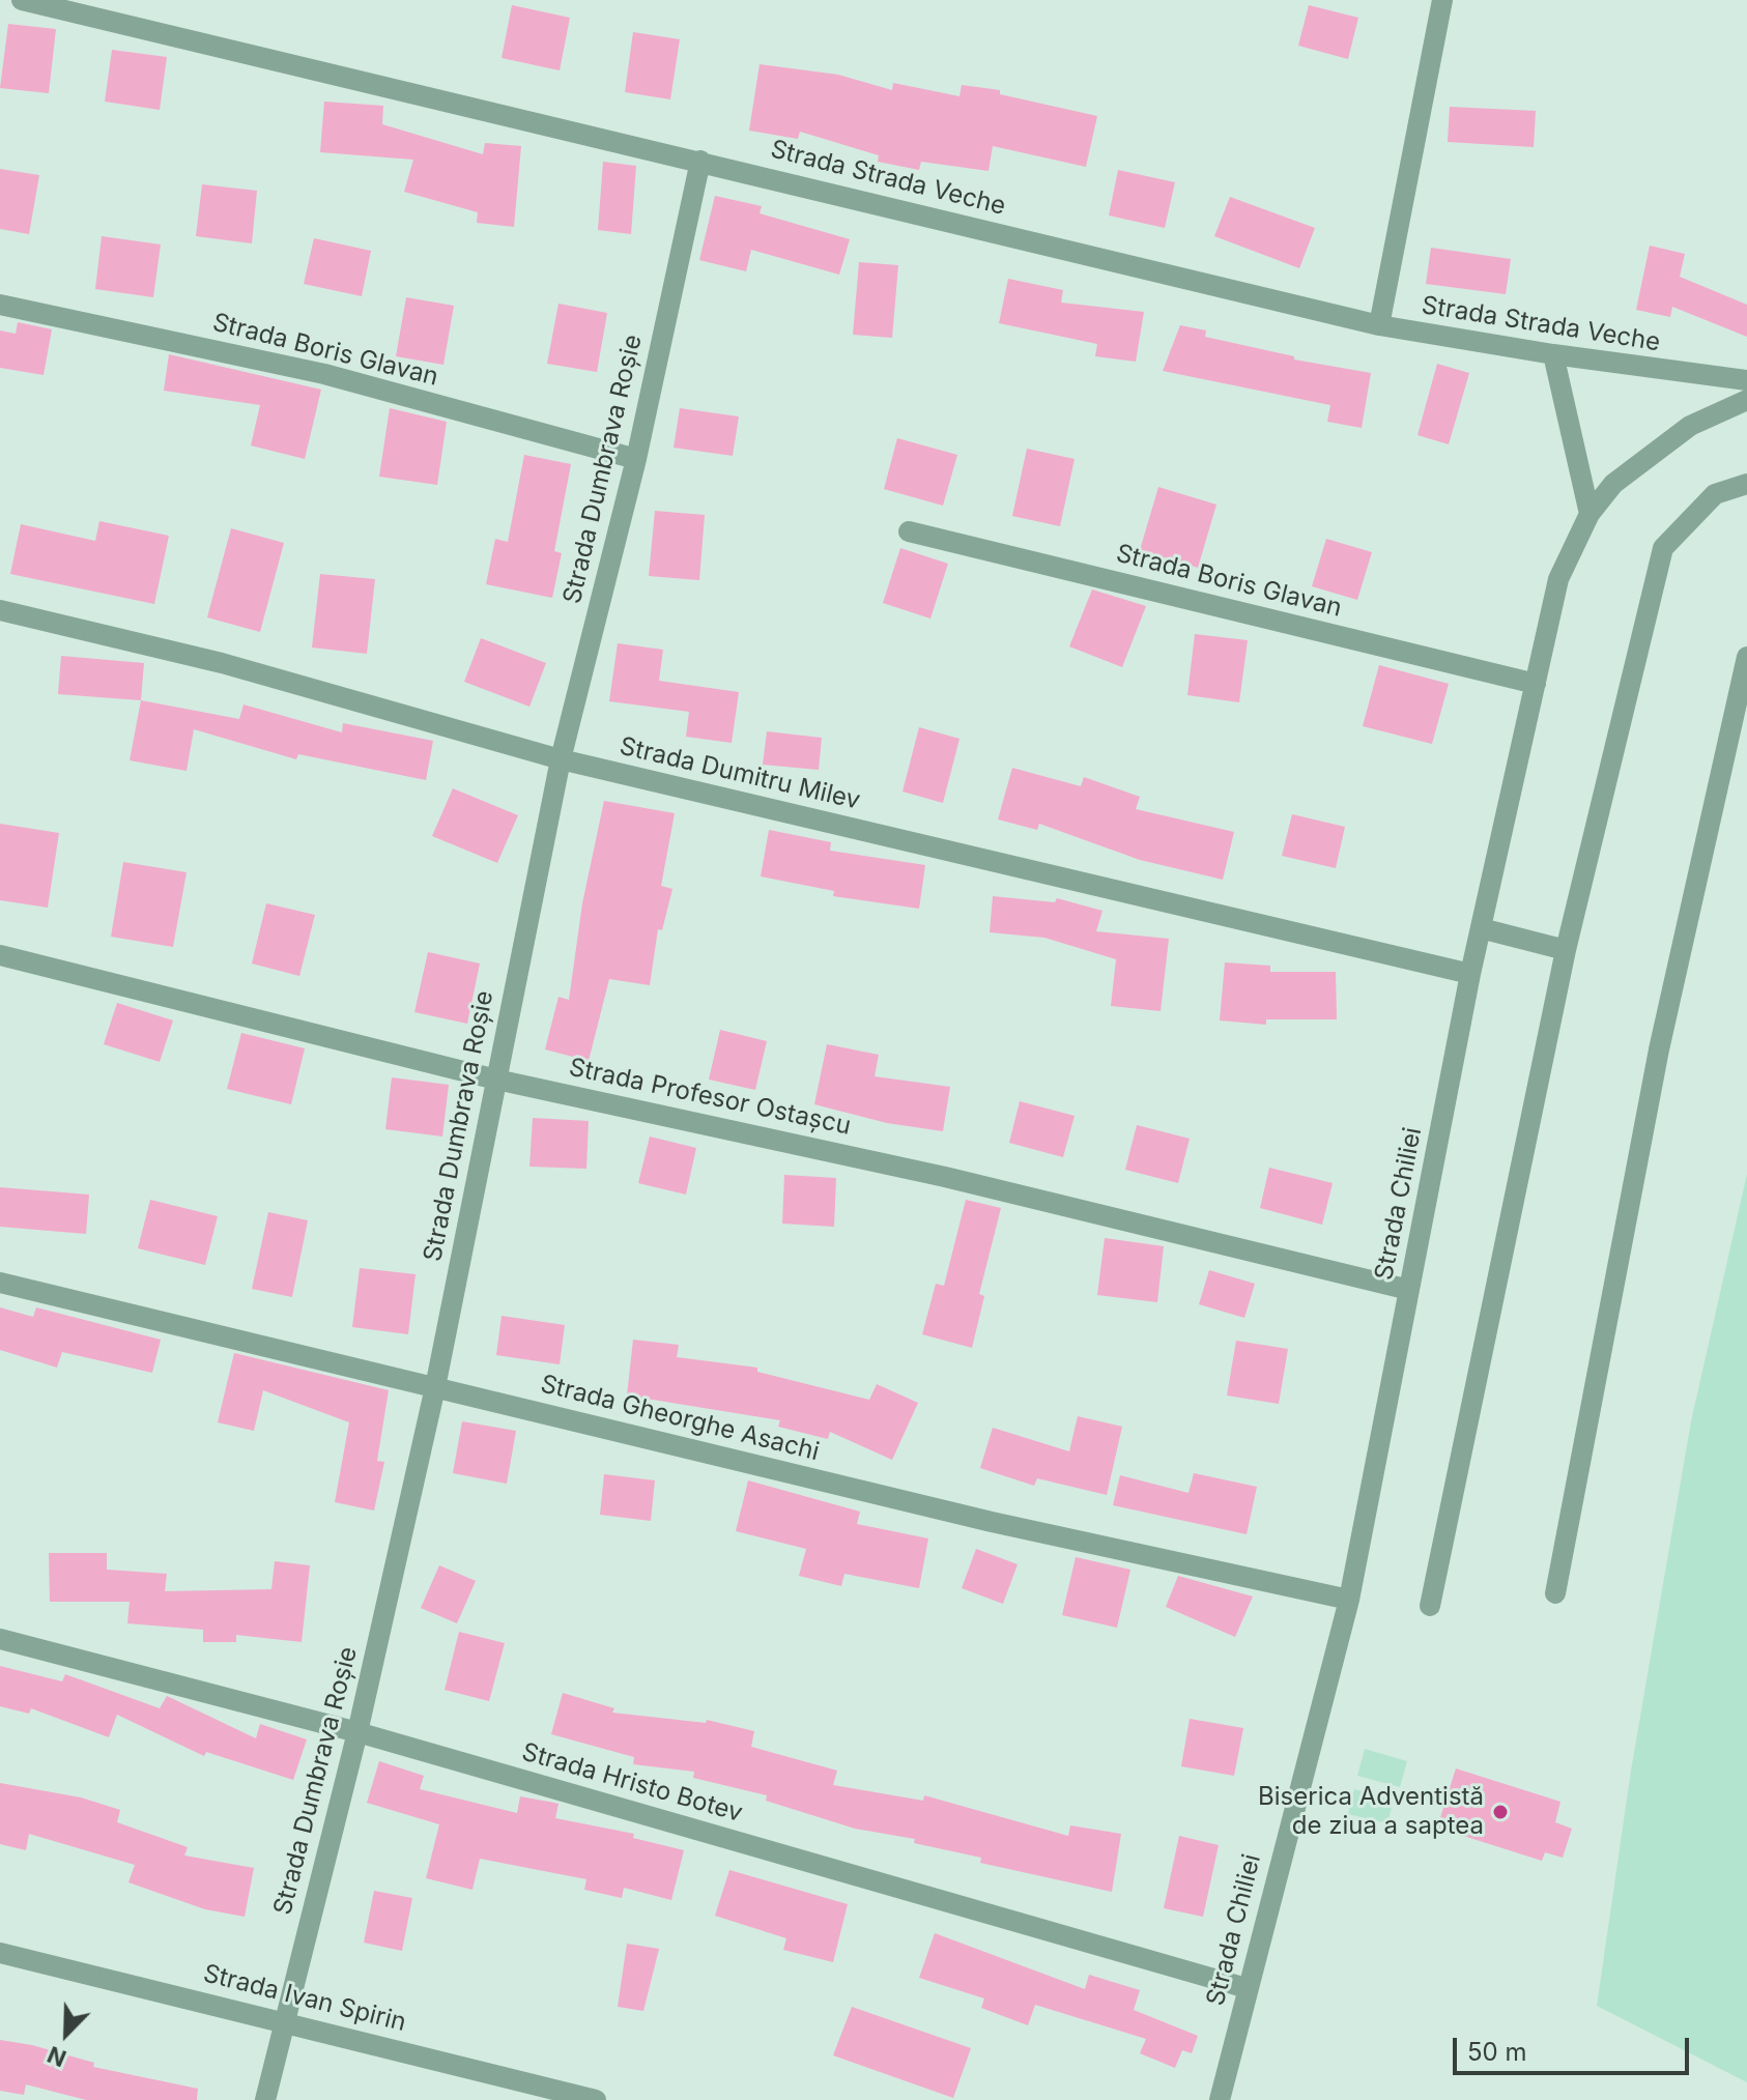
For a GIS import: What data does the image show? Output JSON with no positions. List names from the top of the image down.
{
  "streets": {
    "street": [
      "Strada Strada Veche",
      "Strada Boris Glavan",
      "Strada Dumbrava Roșie",
      "Strada Dumitru Milev",
      "Strada Profesor Ostașcu",
      "Strada Chiliei",
      "Strada Gheorghe Asachi",
      "Strada Hristo Botev",
      "Strada Ivan Spirin"
    ]
  },
  "crossings": [
    ["Strada Strada Veche", "Strada Dumbrava Roșie"],
    ["Strada Boris Glavan", "Strada Dumbrava Roșie"],
    ["Strada Boris Glavan", "Strada Chiliei"],
    ["Strada Dumbrava Roșie", "Strada Dumitru Milev"],
    ["Strada Dumbrava Roșie", "Strada Profesor Ostașcu"],
    ["Strada Dumbrava Roșie", "Strada Gheorghe Asachi"],
    ["Strada Dumbrava Roșie", "Strada Hristo Botev"],
    ["Strada Dumbrava Roșie", "Strada Ivan Spirin"],
    ["Strada Dumitru Milev", "Strada Chiliei"],
    ["Strada Profesor Ostașcu", "Strada Chiliei"],
    ["Strada Chiliei", "Strada Gheorghe Asachi"],
    ["Strada Chiliei", "Strada Hristo Botev"]
  ],
  "places": ["Biserica Adventistă de ziua a saptea"],
  "scale_bar": "50 m",
  "north": "bottom left"
}
